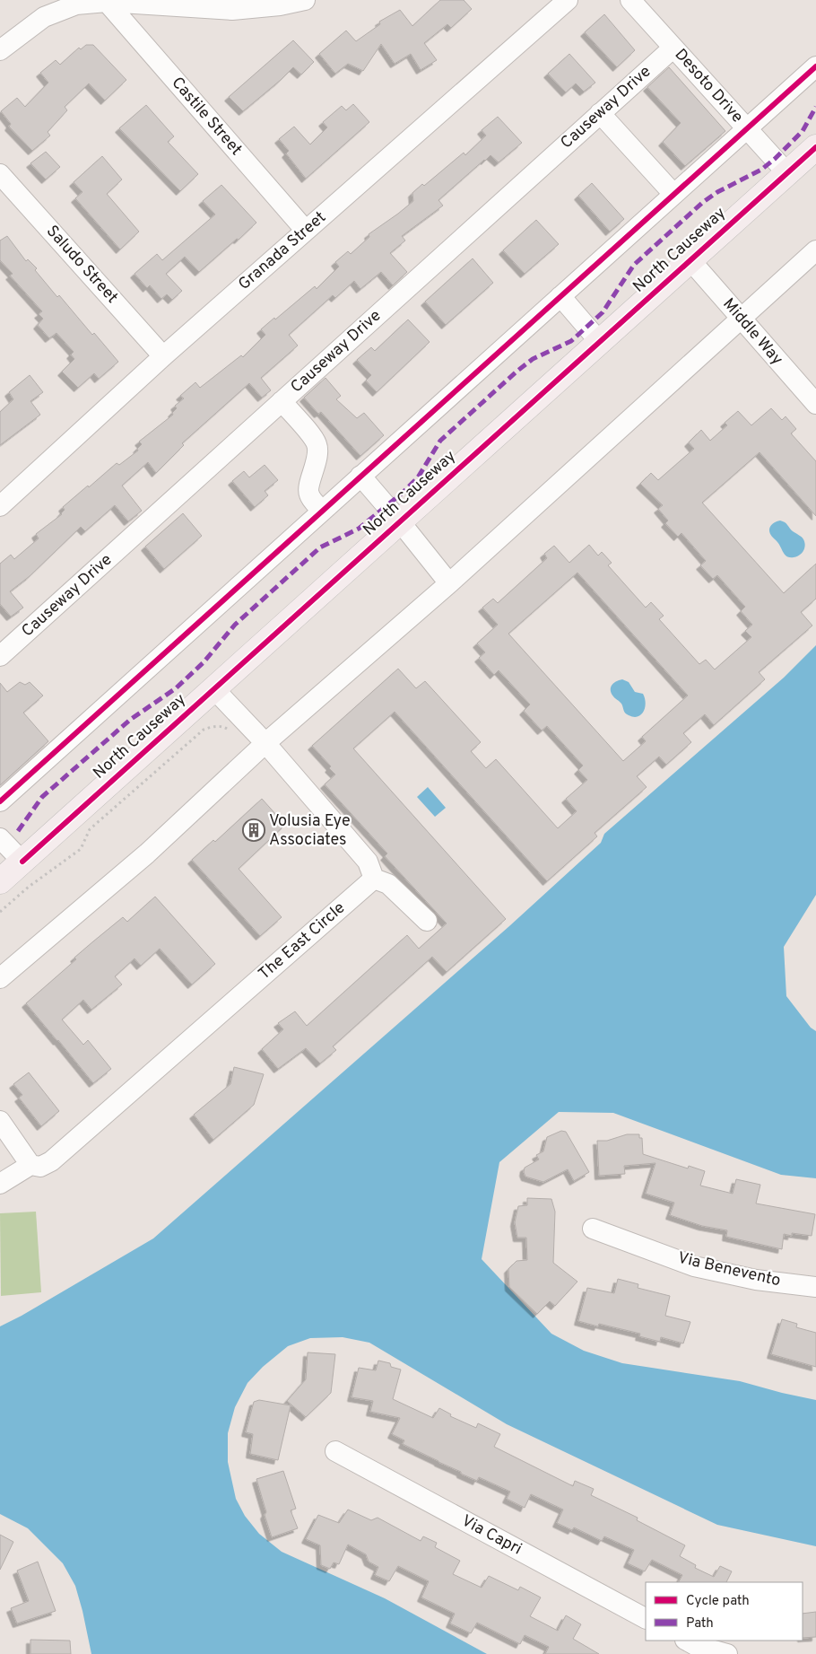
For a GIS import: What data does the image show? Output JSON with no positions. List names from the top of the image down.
{
  "streets": {
    "main road": ["North Causeway"],
    "street": [
      "Desoto Drive",
      "Causeway Drive",
      "Castile Street",
      "Granada Street",
      "Saludo Street",
      "Middle Way",
      "The East Circle",
      "Via Benevento",
      "Via Capri"
    ]
  },
  "crossings": [
    ["Desoto Drive", "Causeway Drive"],
    ["Desoto Drive", "North Causeway"],
    ["Castile Street", "Granada Street"],
    ["North Causeway", "Middle Way"],
    ["Granada Street", "Saludo Street"]
  ],
  "places": {
    "building": ["Volusia Eye Associates"]
  },
  "legend": ["Cycle path", "Path"]
}
